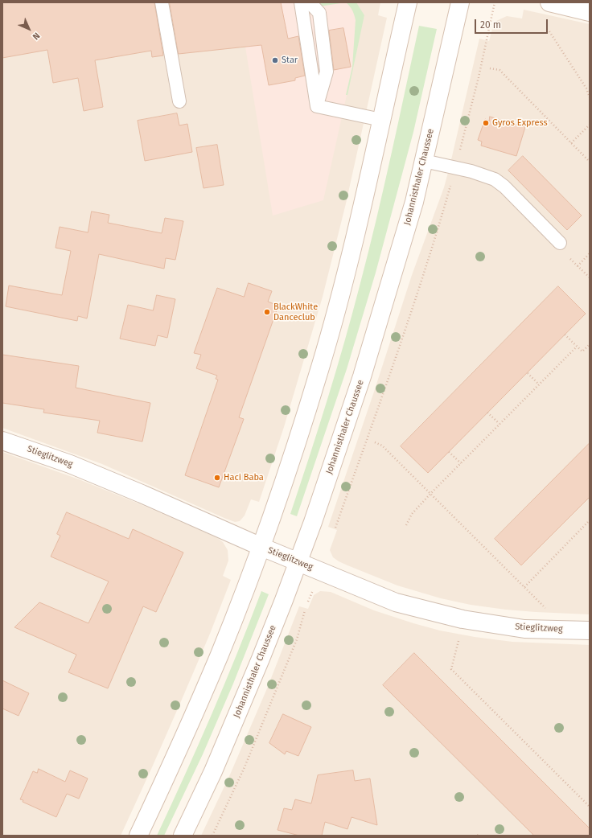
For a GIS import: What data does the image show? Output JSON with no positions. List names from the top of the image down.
{
  "streets": {
    "main road": ["Johannisthaler Chaussee", "Stieglitzweg"]
  },
  "crossings": [
    ["Johannisthaler Chaussee", "Stieglitzweg"]
  ],
  "places": [
    "Star",
    "Gyros Express",
    "BlackWhite Danceclub",
    "Haci Baba"
  ],
  "scale_bar": "20 m",
  "north": "bottom right"
}
